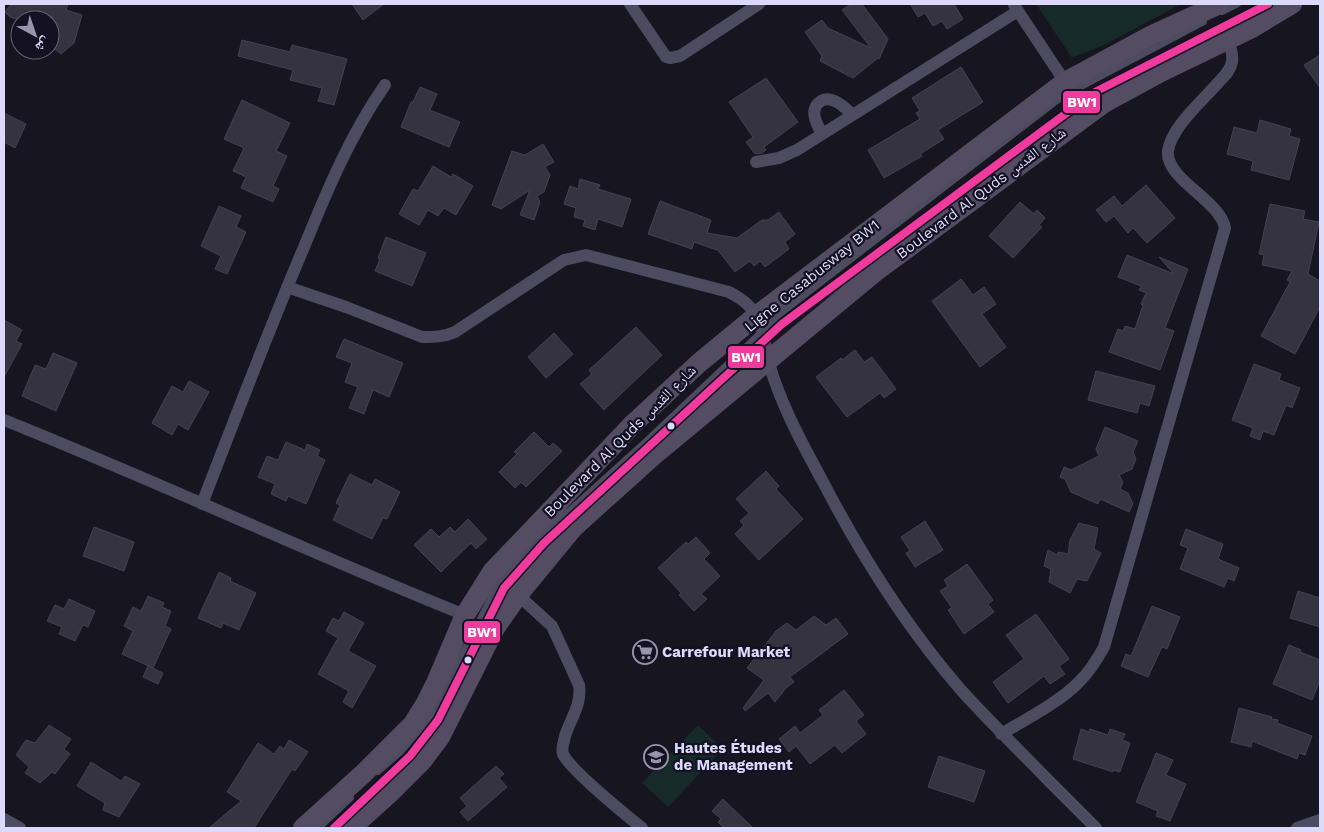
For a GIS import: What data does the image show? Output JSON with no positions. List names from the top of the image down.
{
  "streets": {
    "main road": ["Boulevard Al Quds شارع القدس"],
    "lane": ["Ligne Casabusway BW1"]
  },
  "crossings": [
    ["Boulevard Al Quds شارع القدس", "Ligne Casabusway BW1"]
  ],
  "places": {
    "supermarket": ["Carrefour Market"],
    "school or university": ["Hautes Études de Management"]
  },
  "lines": ["transit line BW1"],
  "north": "bottom right"
}
